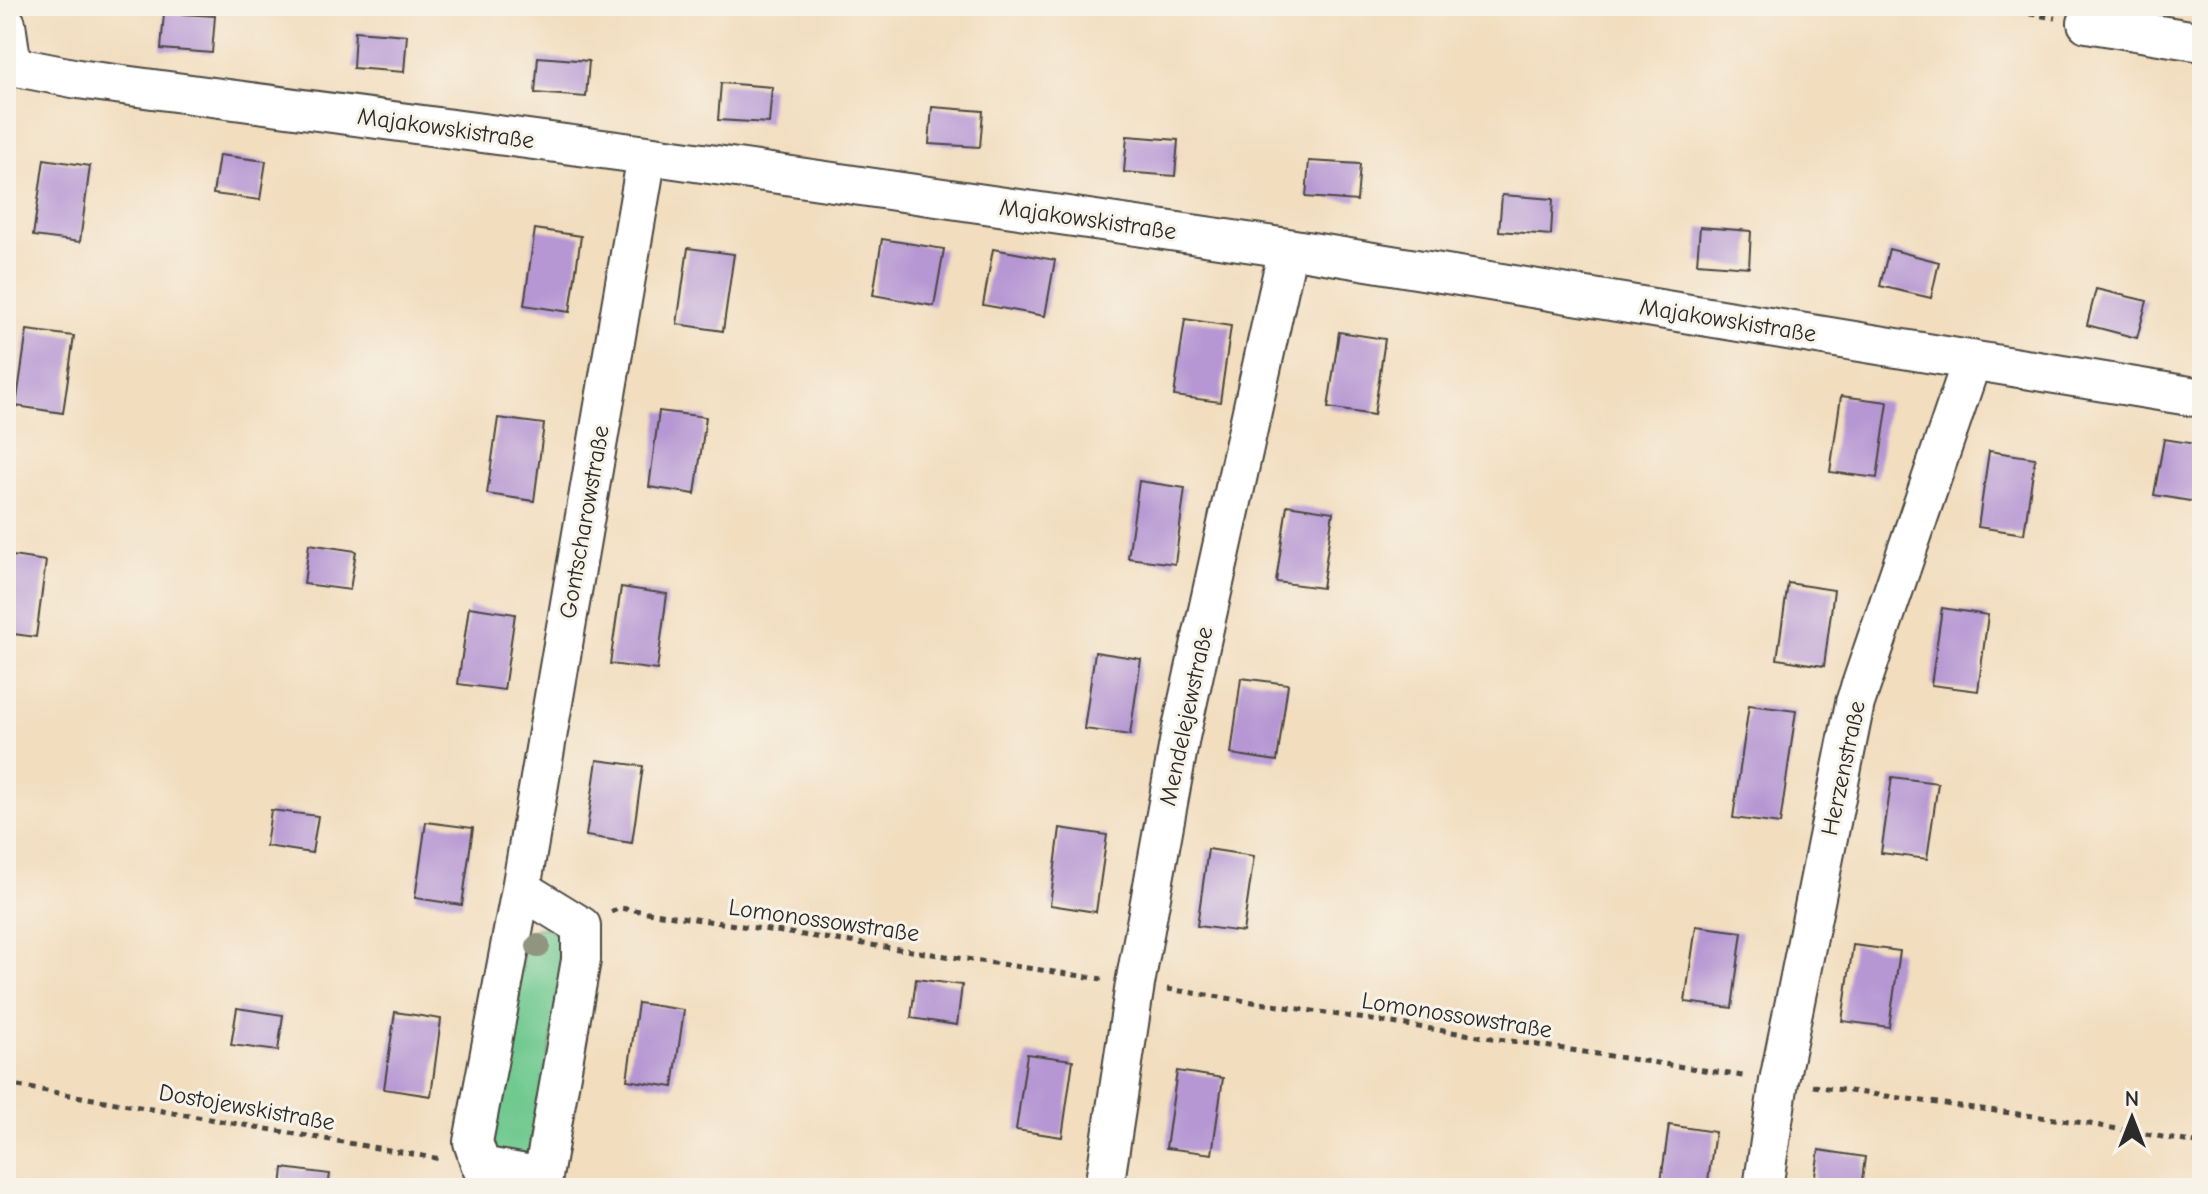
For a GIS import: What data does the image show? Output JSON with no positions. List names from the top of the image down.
{
  "streets": {
    "street": [
      "Majakowskistraße",
      "Gontscharowstraße",
      "Mendelejewstraße",
      "Herzenstraße"
    ],
    "path": ["Lomonossowstraße", "Dostojewskistraße"]
  },
  "crossings": [
    ["Majakowskistraße", "Gontscharowstraße"],
    ["Majakowskistraße", "Mendelejewstraße"],
    ["Majakowskistraße", "Herzenstraße"],
    ["Gontscharowstraße", "Dostojewskistraße"]
  ],
  "north": "top"
}
